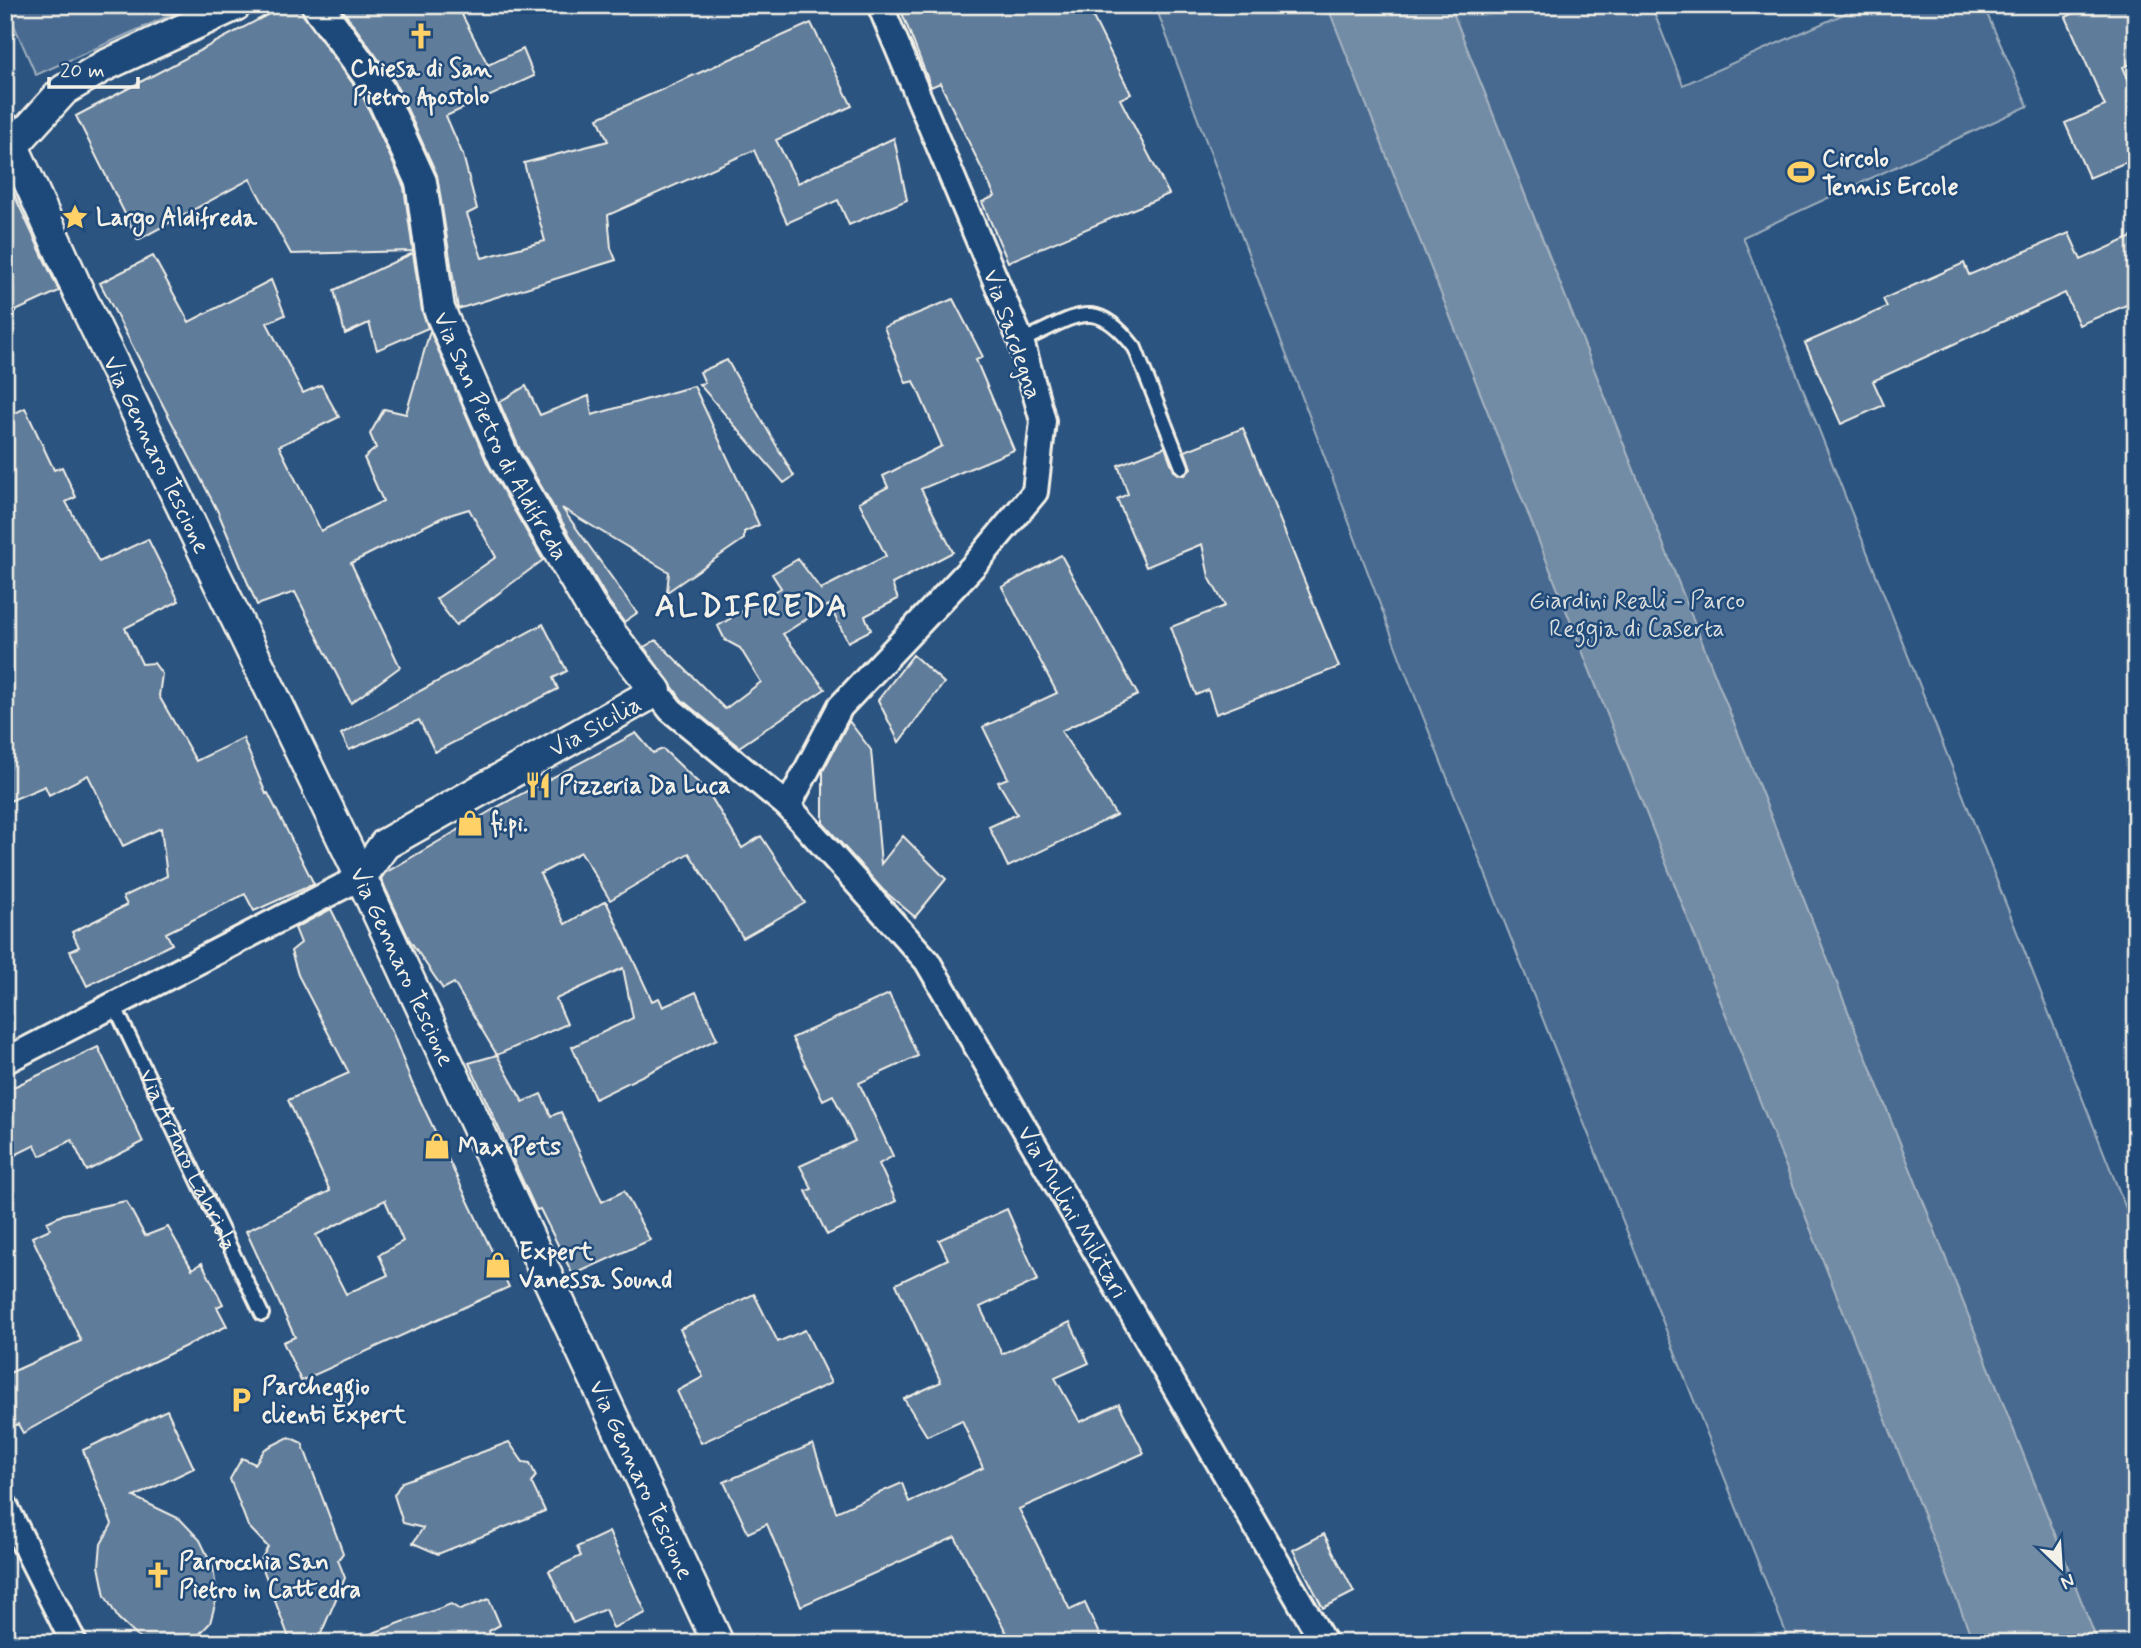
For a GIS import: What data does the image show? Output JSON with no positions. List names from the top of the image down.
{
  "streets": {
    "street": [
      "Via Sardegna",
      "Via San Pietro di Aldifreda",
      "Via Gennaro Tescione",
      "Via Sicilia",
      "Via Mulini Militari"
    ],
    "lane": ["Via Arturo Labriola"]
  },
  "crossings": [
    ["Via Sardegna", "Via San Pietro di Aldifreda"],
    ["Via Sardegna", "Via Mulini Militari"],
    ["Via San Pietro di Aldifreda", "Via Sicilia"],
    ["Via San Pietro di Aldifreda", "Via Mulini Militari"],
    ["Via Gennaro Tescione", "Via Sicilia"]
  ],
  "districts": ["ALDIFREDA"],
  "parks": ["Giardini Reali - Parco Reggia di Caserta"],
  "places": {
    "church": ["Chiesa di San Pietro Apostolo", "Parrocchia San Pietro in Cattedra"],
    "sports": ["Circolo Tennis Ercole"],
    "place": ["Largo Aldifreda"],
    "restaurant": ["Pizzeria Da Luca"],
    "shop": ["fi.pi.", "Max Pets", "Expert Vanessa Sound"],
    "parking": ["Parcheggio clienti Expert"]
  },
  "scale_bar": "20 m",
  "north": "bottom right"
}
